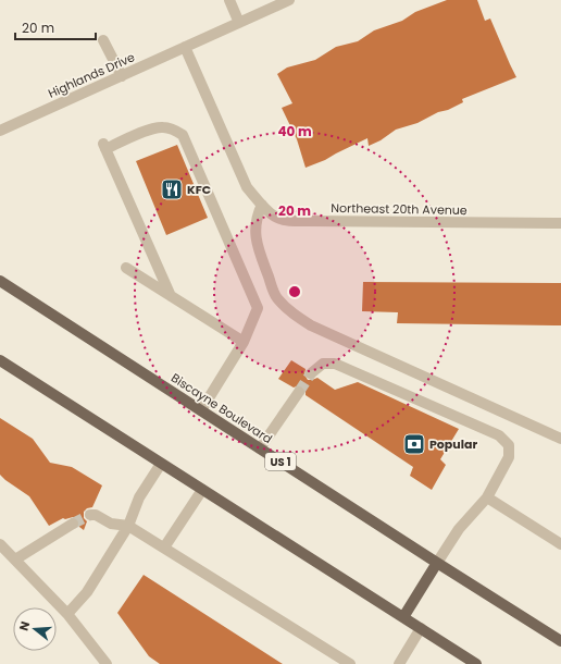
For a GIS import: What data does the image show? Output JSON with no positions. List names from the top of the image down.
{
  "streets": {
    "main road": ["Biscayne Boulevard", "US 1"],
    "street": ["Highlands Drive", "Northeast 20th Avenue"]
  },
  "crossings": [
    ["Highlands Drive", "Northeast 20th Avenue"]
  ],
  "places": {
    "restaurant": ["KFC"],
    "bank": ["Popular"]
  },
  "scale_bar": "20 m",
  "north": "left",
  "rings": ["40 m", "20 m"]
}
